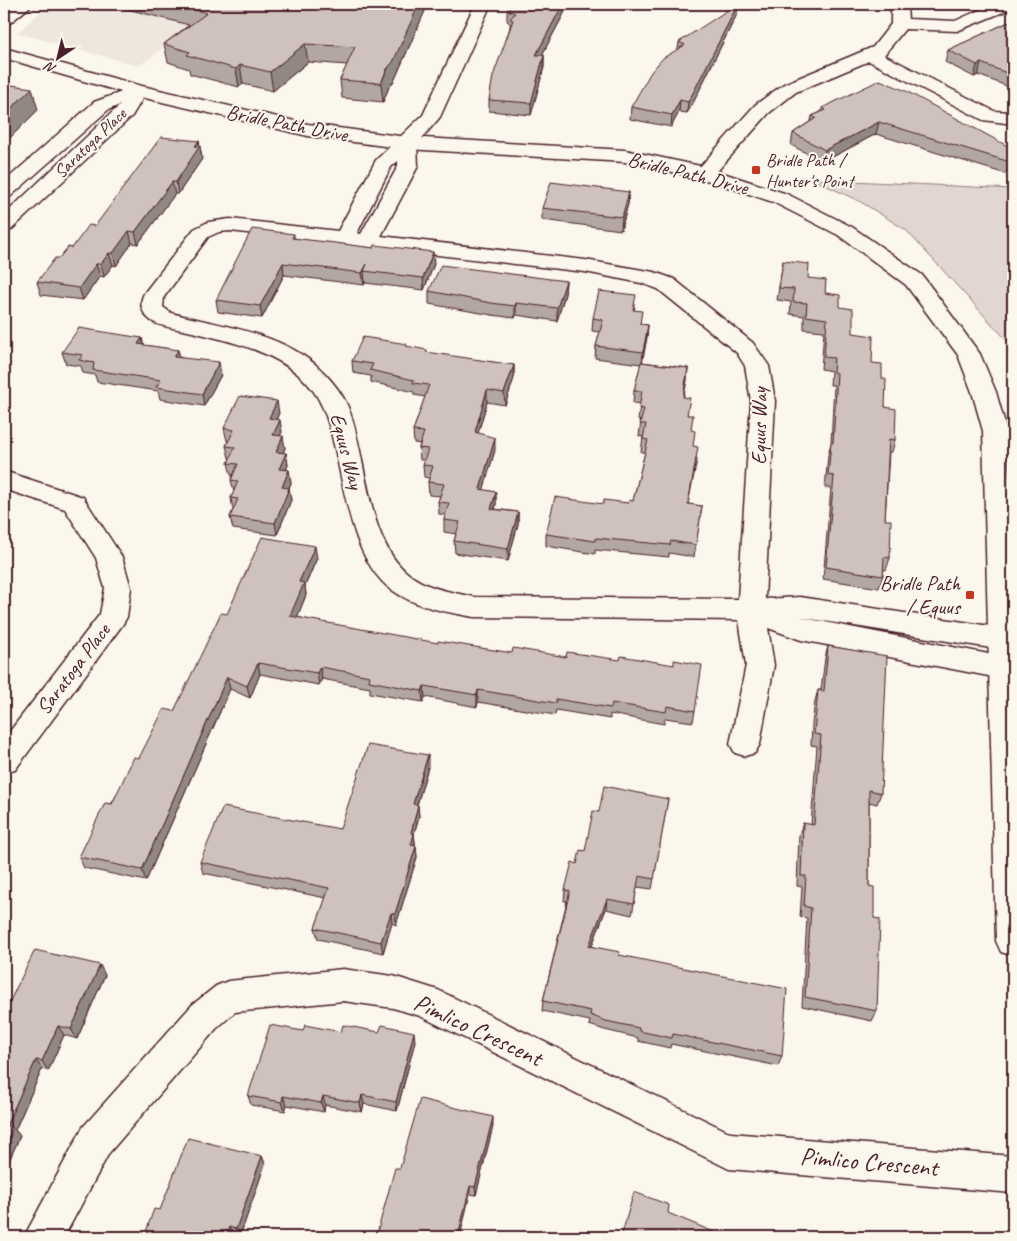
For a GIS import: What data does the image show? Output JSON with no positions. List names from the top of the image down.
{
  "streets": {
    "street": [
      "Bridle Path Drive",
      "Saratoga Place",
      "Equus Way",
      "Pimlico Crescent"
    ]
  },
  "crossings": [
    ["Bridle Path Drive", "Saratoga Place"],
    ["Bridle Path Drive", "Equus Way"]
  ],
  "places": {
    "transit": ["Bridle Path / Hunter's Point", "Bridle Path / Equus"]
  },
  "north": "bottom left"
}
